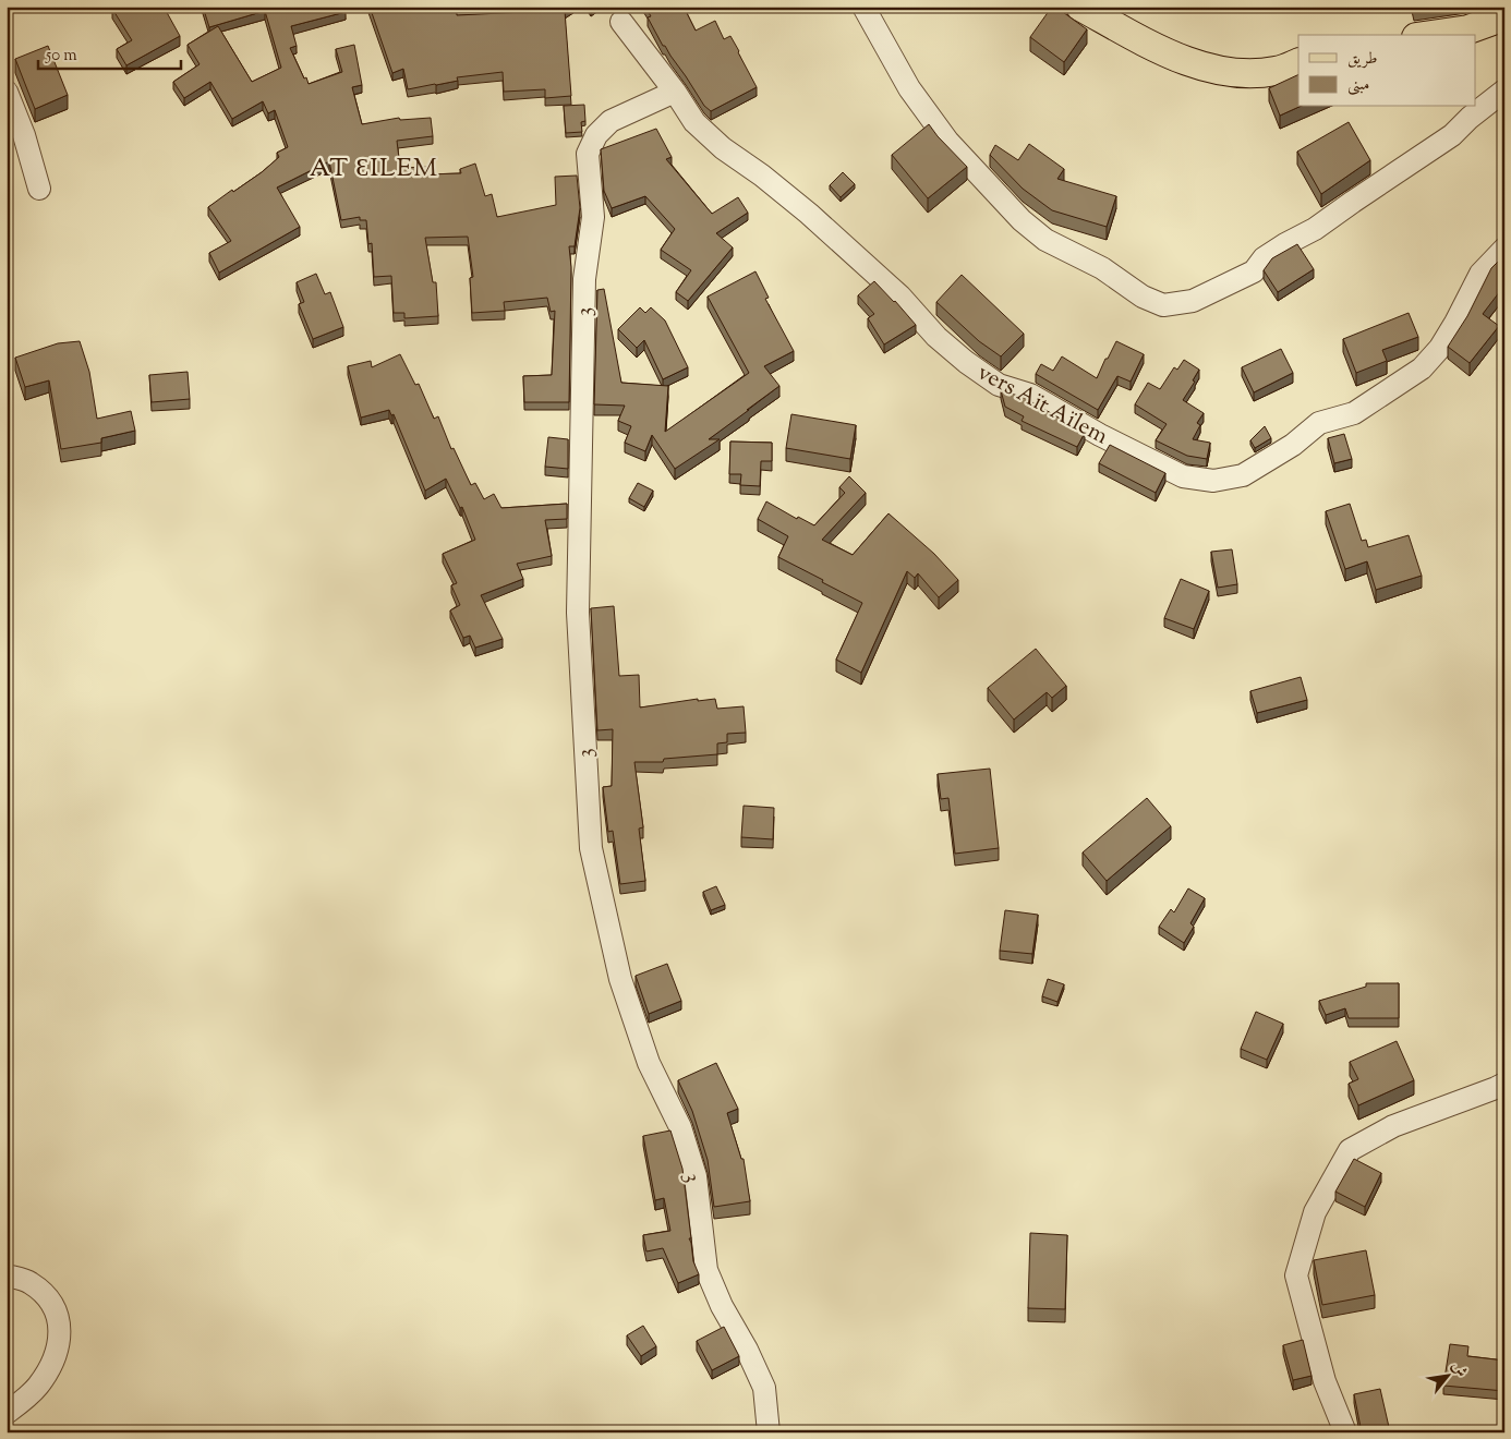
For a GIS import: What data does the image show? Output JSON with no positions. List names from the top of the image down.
{
  "streets": {
    "street": ["3", "vers Aït Aïlem"]
  },
  "crossings": [
    ["3", "vers Aït Aïlem"]
  ],
  "districts": ["AT ƐILEM"],
  "legend": ["طريق", "مبنى"],
  "scale_bar": "50 m",
  "north": "top right"
}
